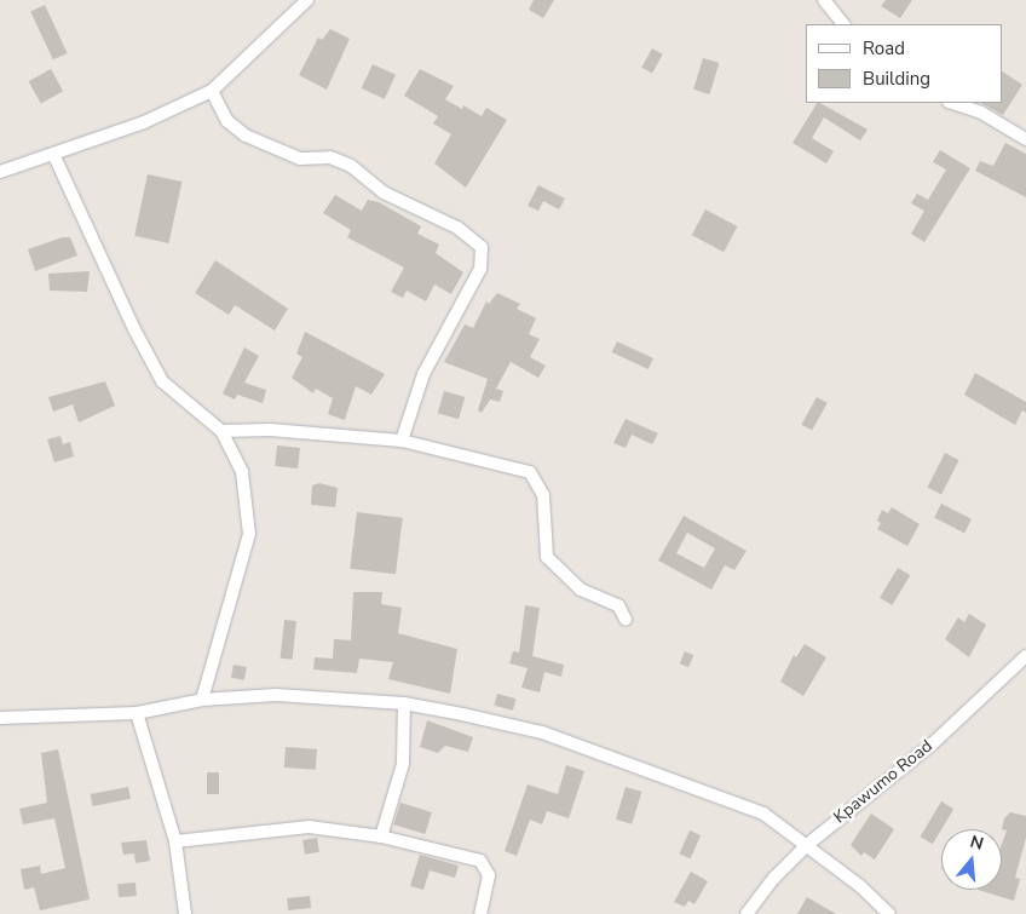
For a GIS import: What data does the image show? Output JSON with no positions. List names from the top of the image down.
{
  "streets": {
    "street": ["Kpawumo Road"]
  },
  "legend": ["Road", "Building"],
  "north": "top"
}
